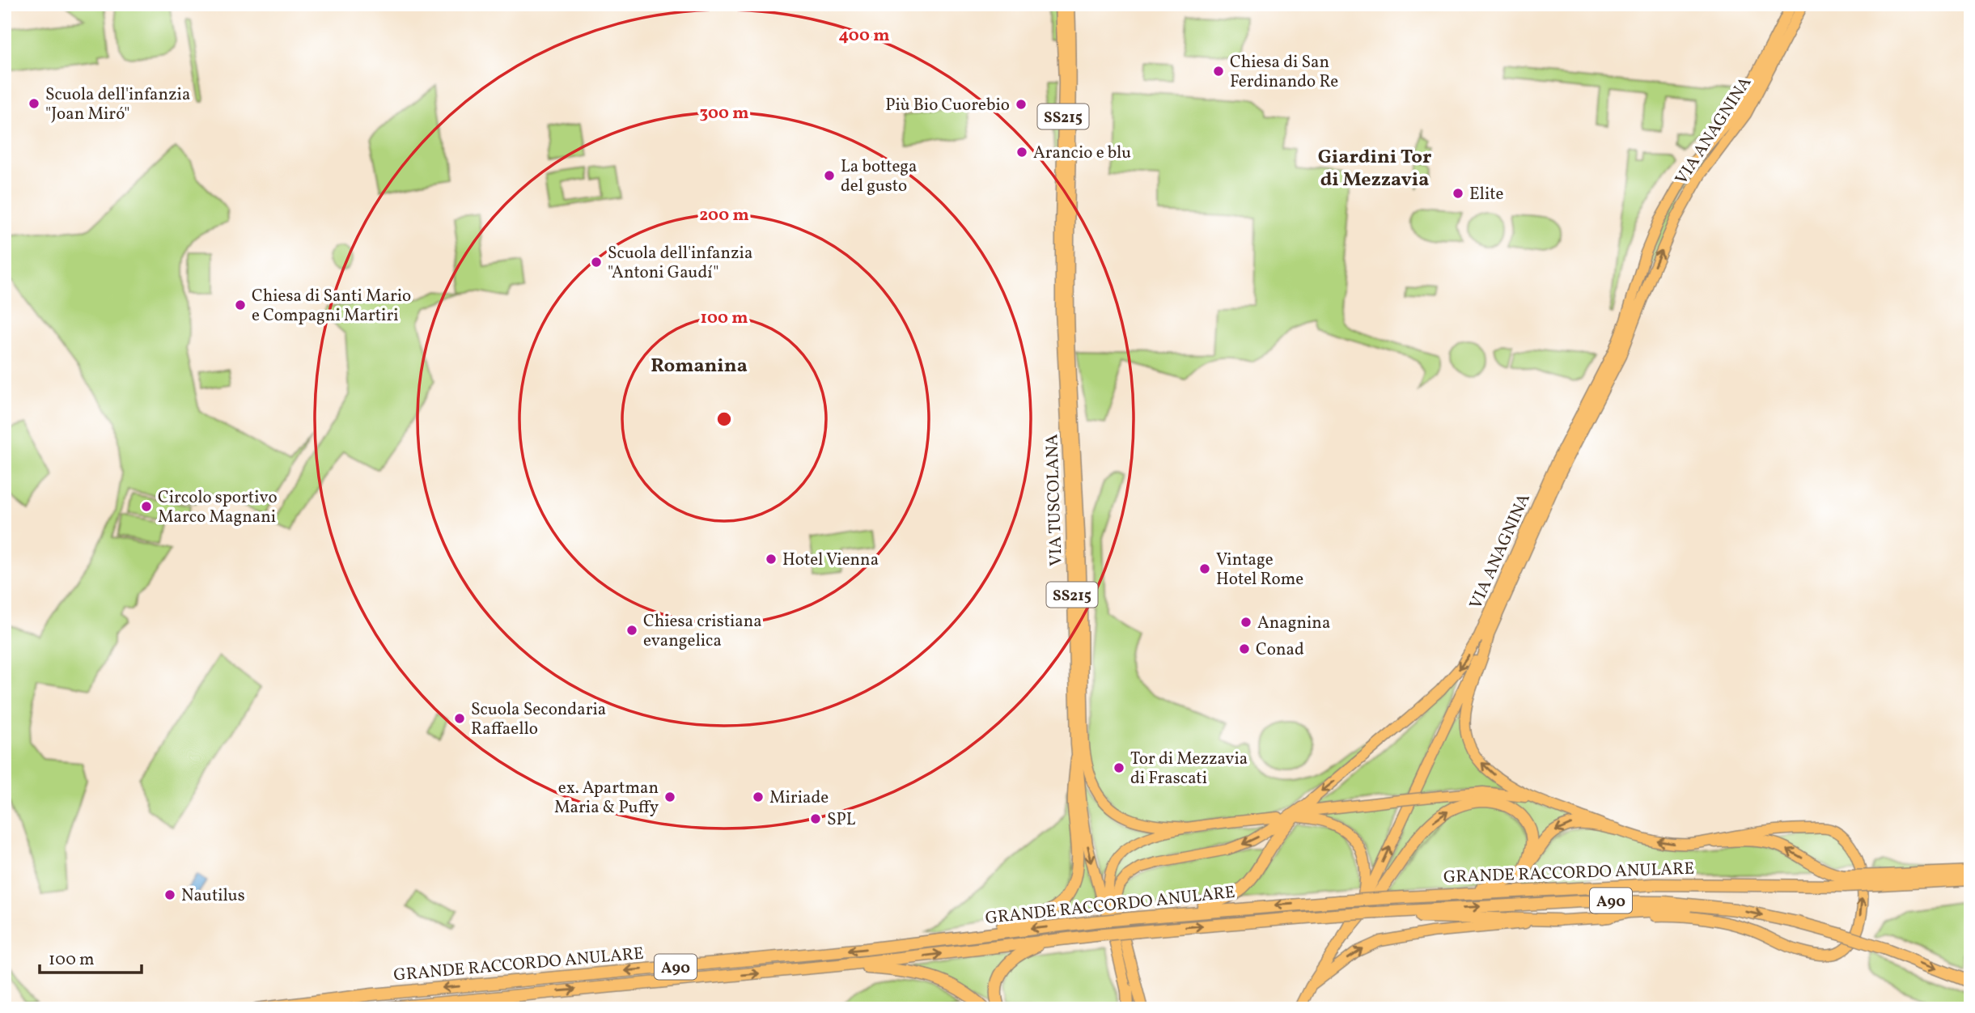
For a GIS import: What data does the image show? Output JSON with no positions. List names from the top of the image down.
{
  "streets": {
    "highway": ["GRANDE RACCORDO ANULARE", "A90"],
    "main road": ["SS215", "VIA ANAGNINA", "VIA TUSCOLANA"]
  },
  "crossings": [
    ["SS215", "VIA TUSCOLANA"]
  ],
  "districts": ["Giardini Tor di Mezzavia", "Romanina"],
  "places": [
    "Chiesa di San Ferdinando Re",
    "Scuola dell'infanzia \"Joan Miró\"",
    "Più Bio Cuorebio",
    "Arancio e blu",
    "La bottega del gusto",
    "Elite",
    "Scuola dell'infanzia \"Antoni Gaudí\"",
    "Chiesa di Santi Mario e Compagni Martiri",
    "Circolo sportivo Marco Magnani",
    "Hotel Vienna",
    "Vintage Hotel Rome",
    "Anagnina",
    "Chiesa cristiana evangelica",
    "Conad",
    "Scuola Secondaria Raffaello",
    "Tor di Mezzavia di Frascati",
    "ex. Apartman Maria & Puffy",
    "Miriade",
    "SPL",
    "Nautilus"
  ],
  "scale_bar": "100 m",
  "rings": [
    "400 m",
    "300 m",
    "200 m",
    "100 m"
  ]
}
